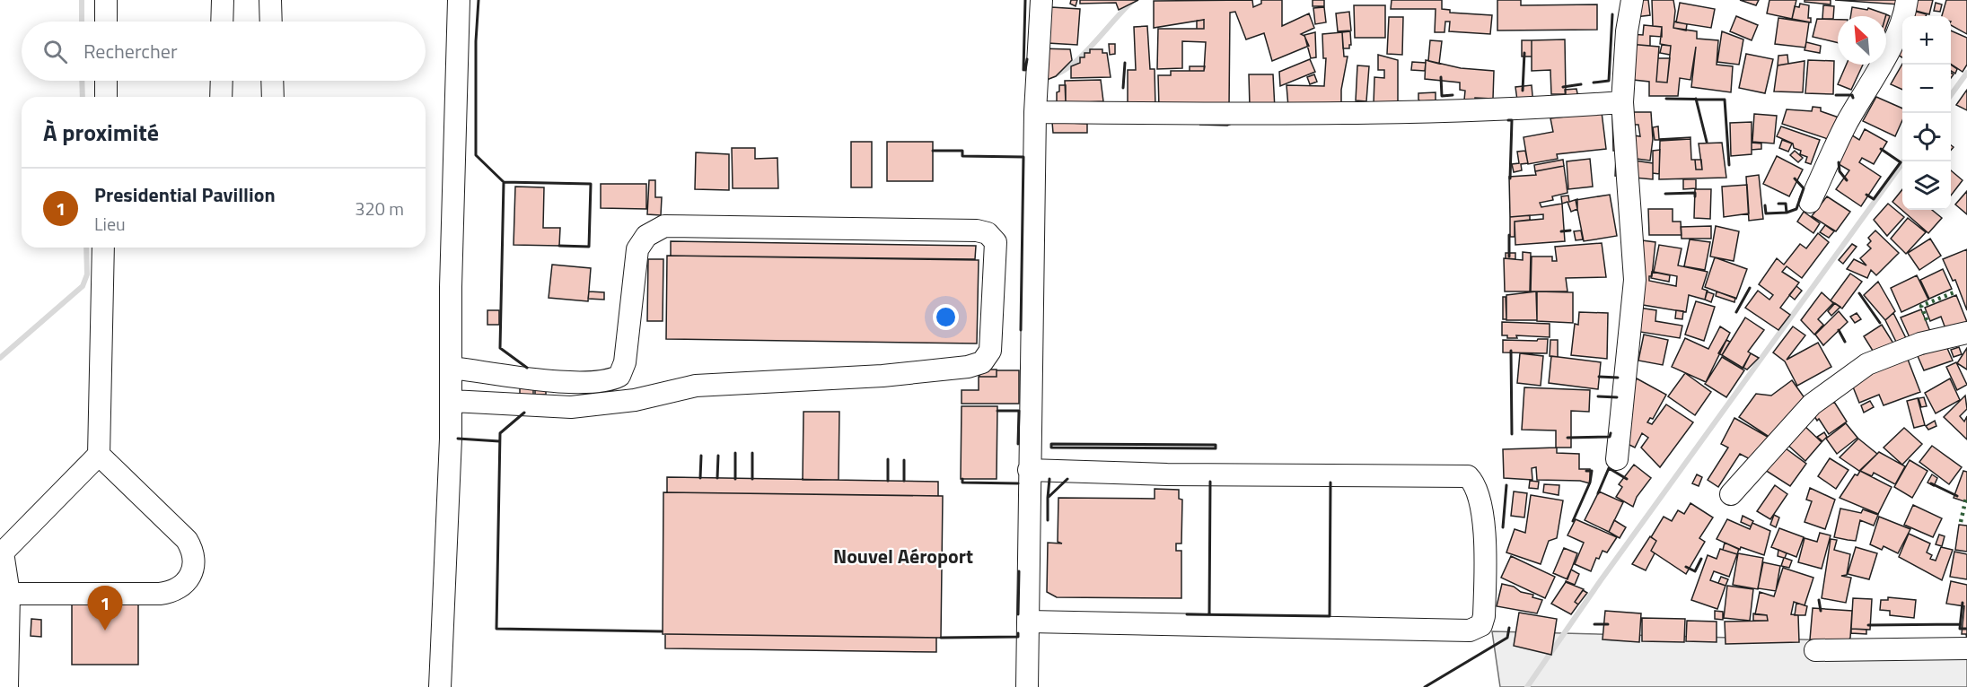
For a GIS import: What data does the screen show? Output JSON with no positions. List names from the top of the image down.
{
  "districts": ["Nouvel Aéroport"],
  "north": "top left",
  "page": {
    "map_buttons": ["+", "−"],
    "search": "Rechercher",
    "heading": "À proximité",
    "list": [
      {
        "mark": "1",
        "name": "Presidential Pavillion",
        "note": "Lieu",
        "value": "320 m"
      }
    ],
    "pins": "1"
  }
}
